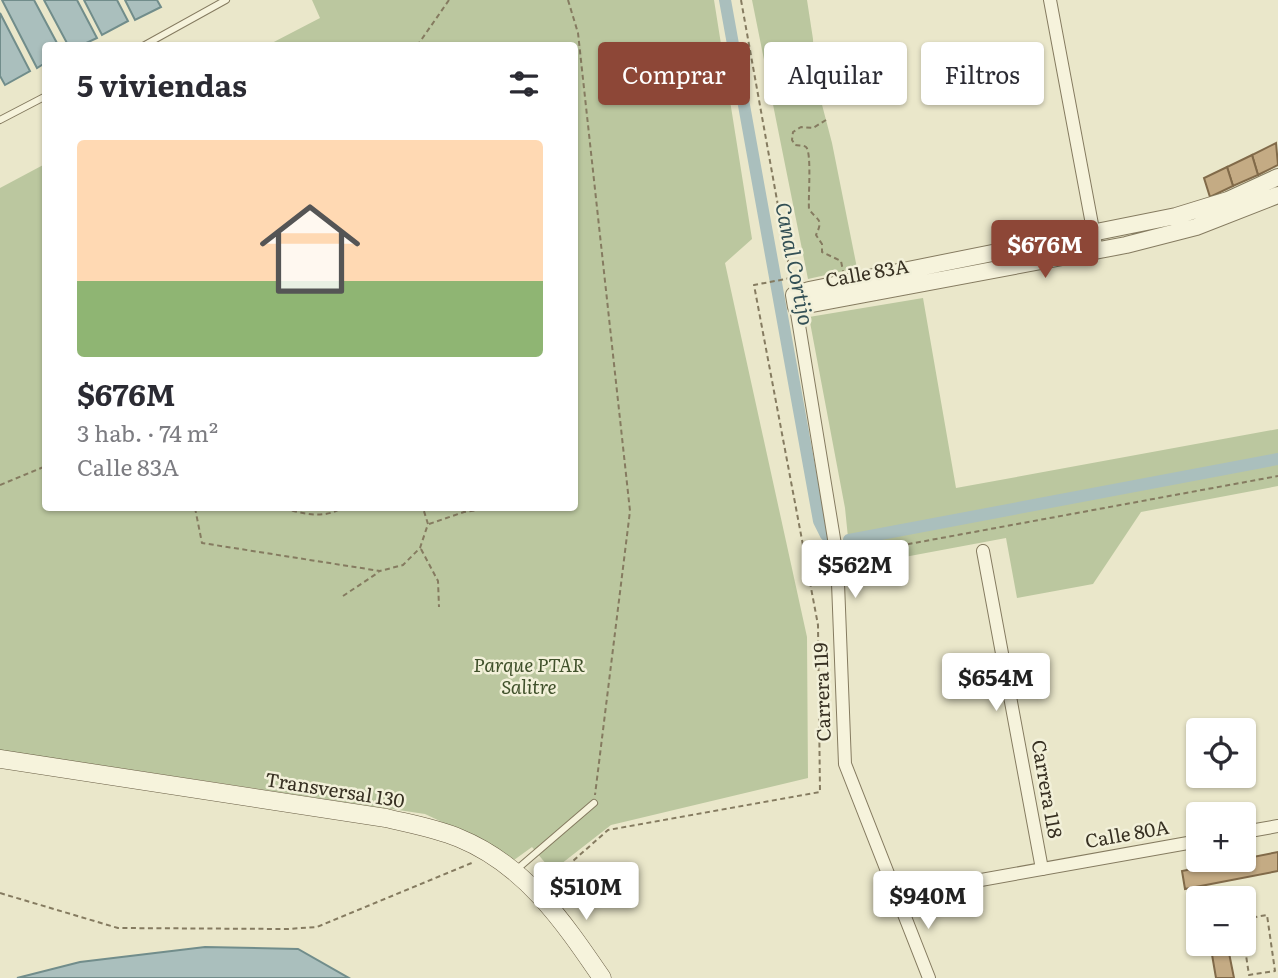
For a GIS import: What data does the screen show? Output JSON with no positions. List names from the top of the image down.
{
  "streets": {
    "main road": ["Transversal 130"],
    "street": [
      "Calle 83A",
      "Carrera 119",
      "Carrera 118",
      "Calle 80A"
    ]
  },
  "crossings": [
    ["Calle 83A", "Carrera 119"],
    ["Carrera 119", "Calle 80A"],
    ["Carrera 118", "Calle 80A"]
  ],
  "water": ["Canal Cortijo"],
  "parks": ["Parque PTAR Salitre"],
  "page": {
    "chip": ["Comprar", "Alquilar", "Filtros"],
    "heading": "5 viviendas",
    "list": [
      {
        "name": "$676M",
        "note": "3 hab. · 74 m² · Calle 83A"
      }
    ],
    "price": [
      "$676M",
      "$562M",
      "$654M",
      "$510M",
      "$940M"
    ],
    "map_buttons": ["+", "−"]
  }
}
